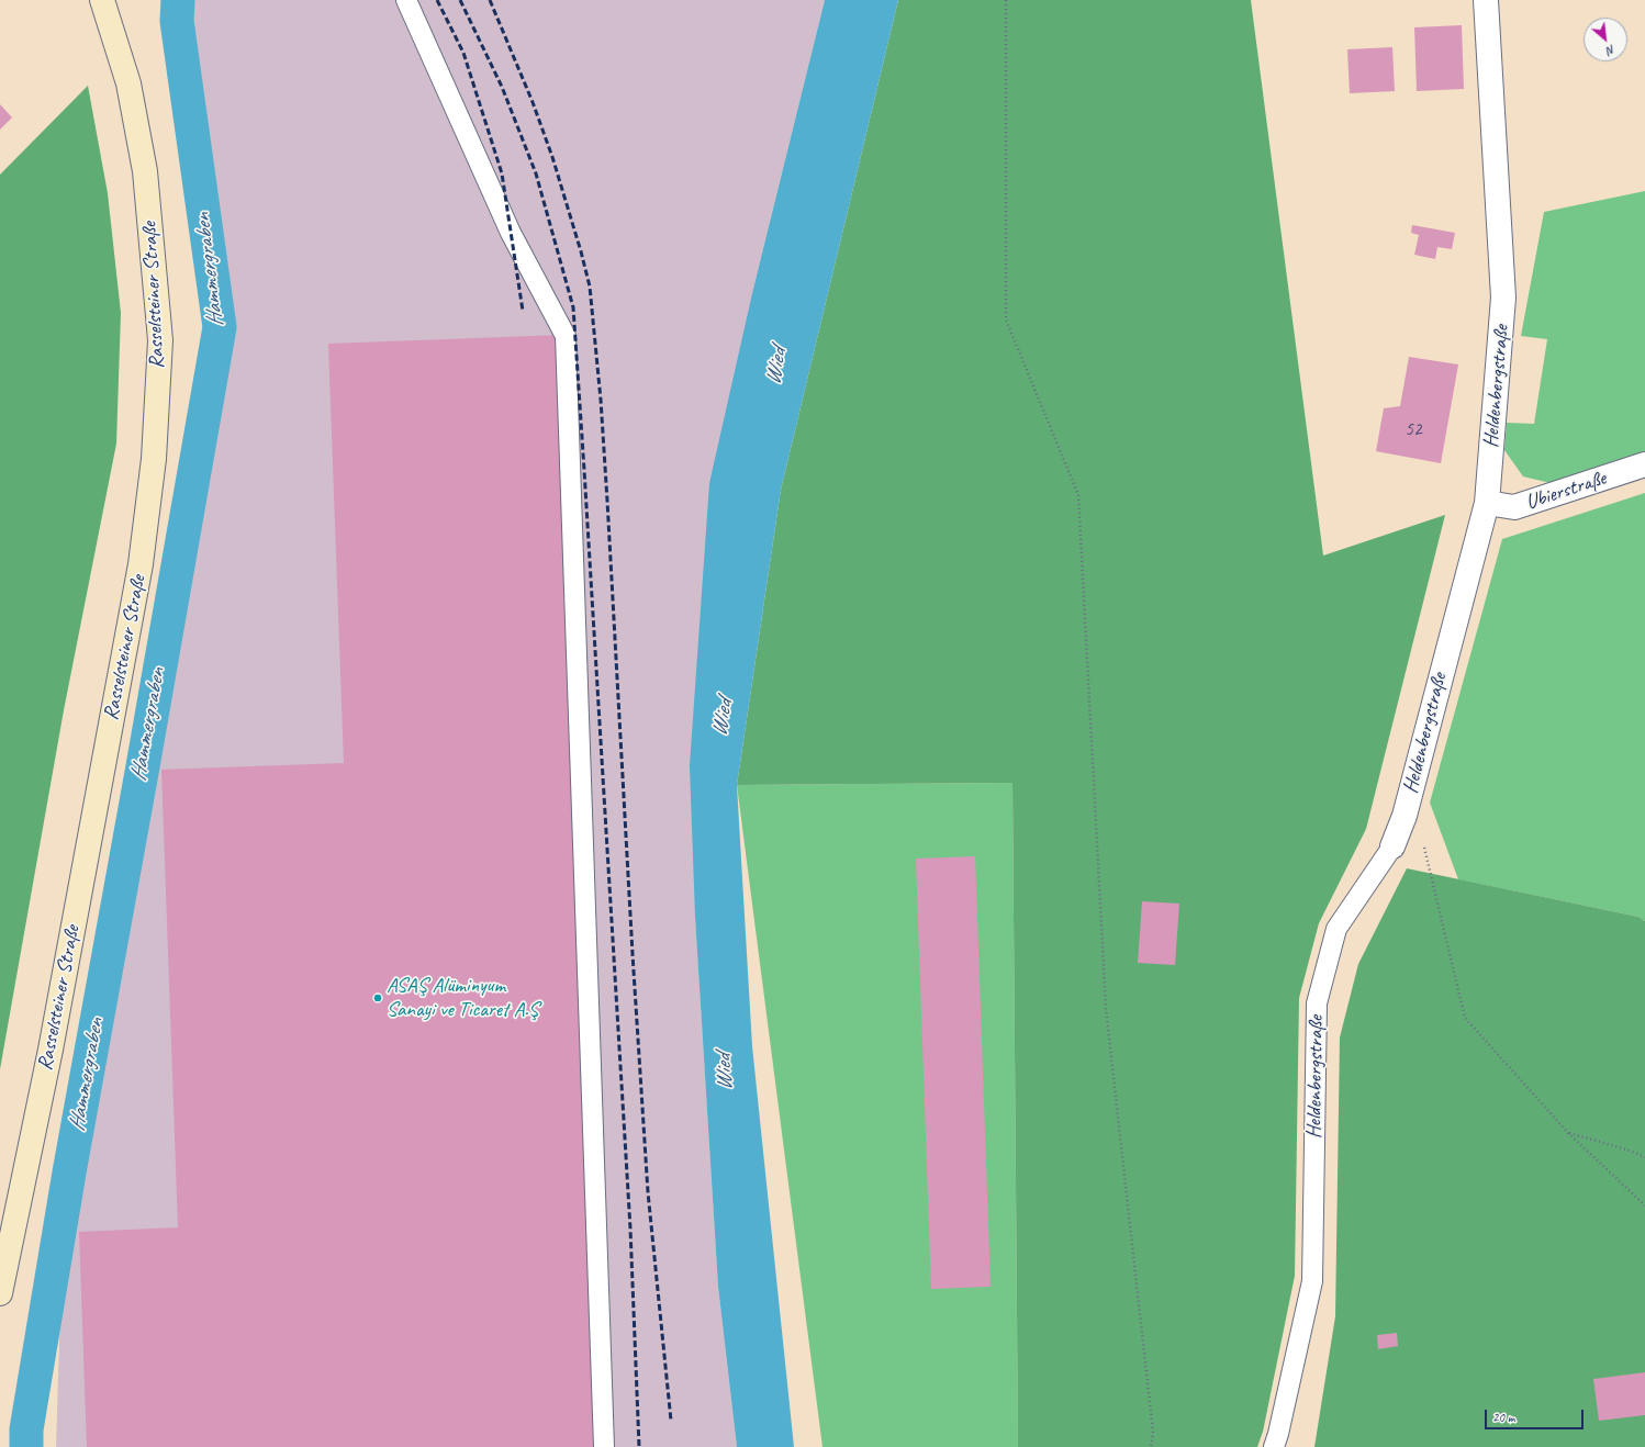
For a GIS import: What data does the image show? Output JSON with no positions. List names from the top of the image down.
{
  "streets": {
    "main road": ["Rasselsteiner Straße"],
    "street": ["Heldenbergstraße", "Ubierstraße"]
  },
  "crossings": [
    ["Heldenbergstraße", "Ubierstraße"]
  ],
  "water": ["Hammergraben", "Wied"],
  "places": ["ASAŞ Alüminyum Sanayi ve Ticaret A.Ş"],
  "house_numbers": ["52"],
  "scale_bar": "20 m",
  "north": "bottom right"
}
